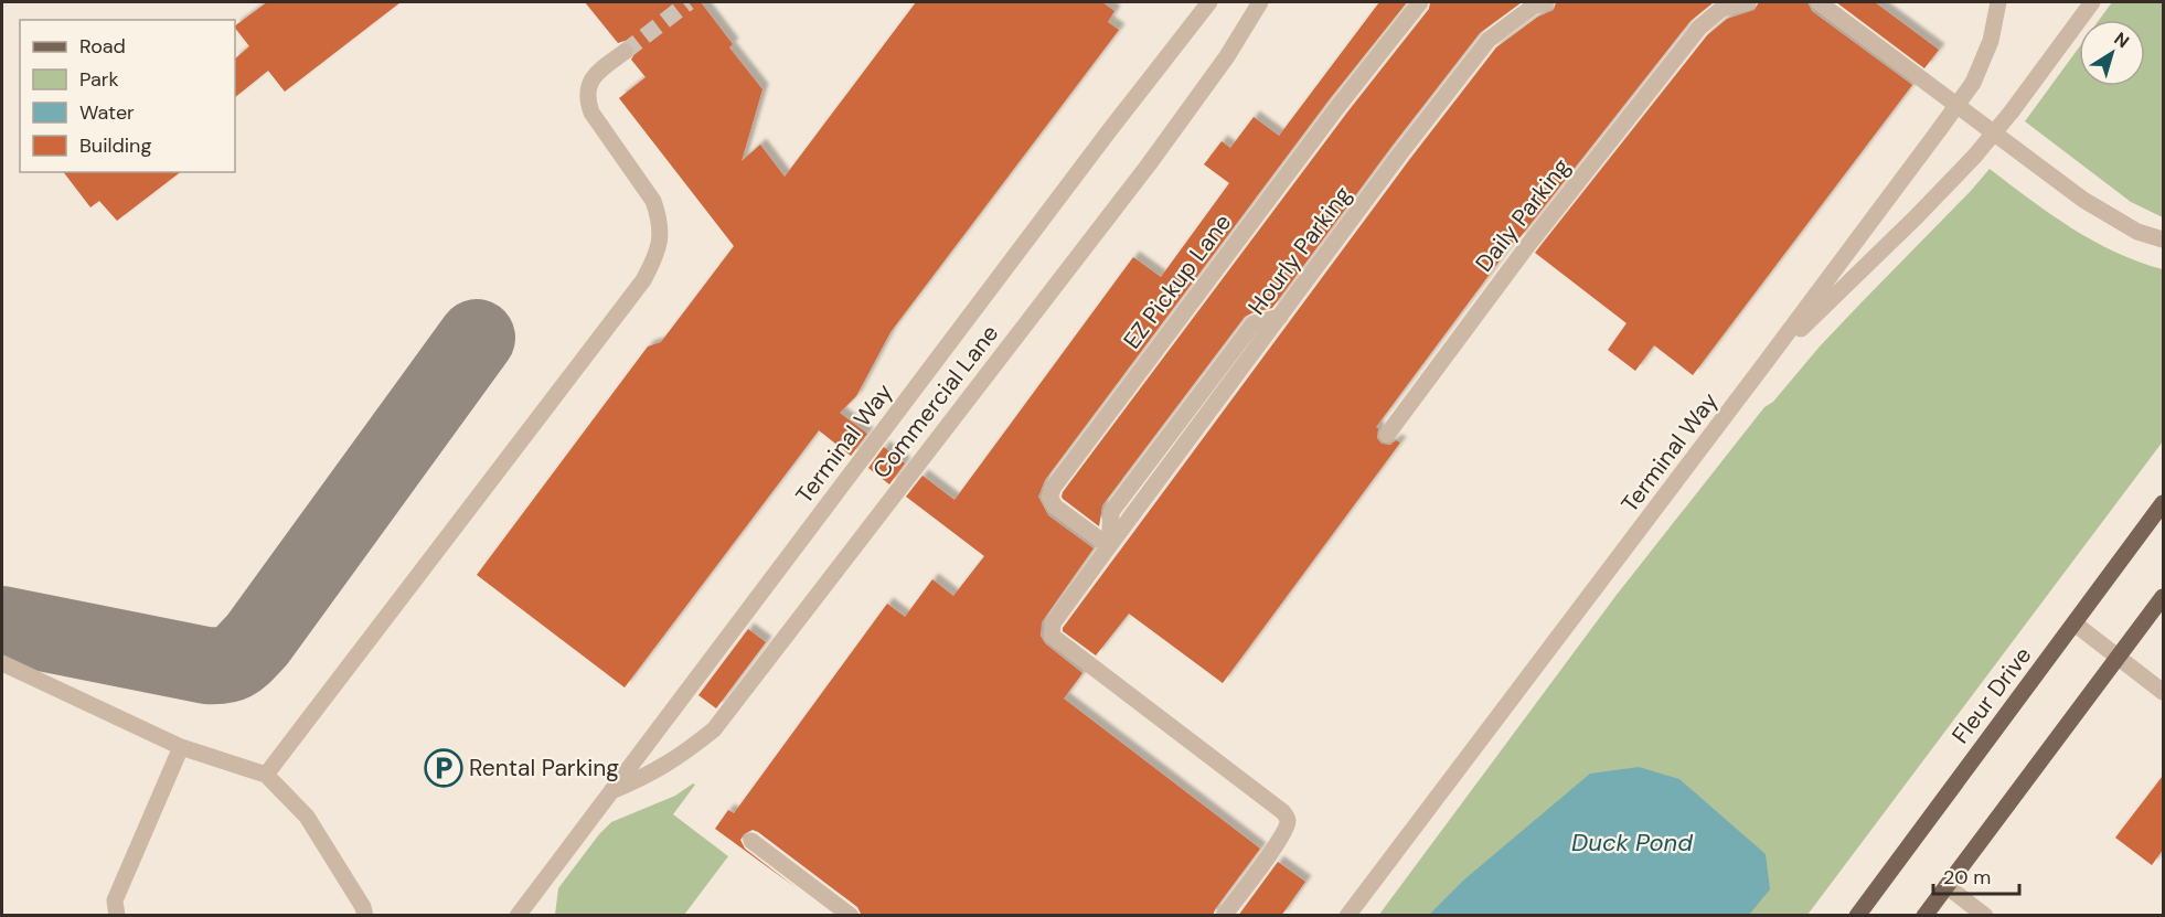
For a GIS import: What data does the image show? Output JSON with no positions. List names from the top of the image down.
{
  "streets": {
    "main road": ["Fleur Drive"],
    "street": [
      "Daily Parking",
      "Hourly Parking",
      "EZ Pickup Lane",
      "Commercial Lane",
      "Terminal Way"
    ]
  },
  "crossings": [
    ["Hourly Parking", "EZ Pickup Lane"],
    ["Commercial Lane", "Terminal Way"]
  ],
  "water": ["Duck Pond"],
  "places": {
    "parking": ["Rental Parking"]
  },
  "legend": [
    "Road",
    "Park",
    "Water",
    "Building"
  ],
  "scale_bar": "20 m",
  "north": "top right"
}
